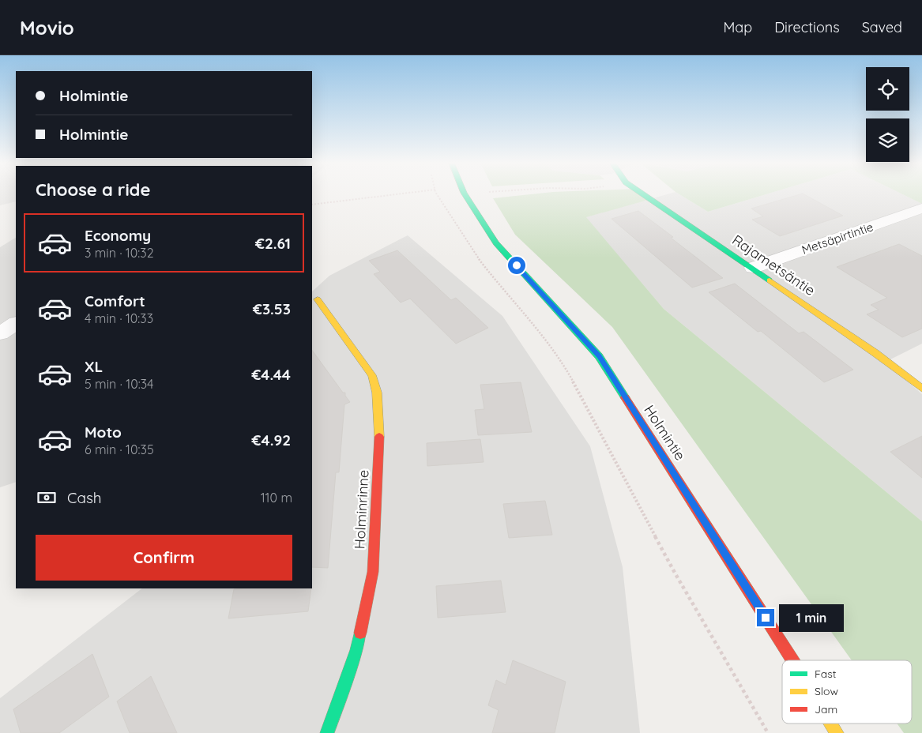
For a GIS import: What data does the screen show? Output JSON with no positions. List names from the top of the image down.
{
  "streets": {
    "street": [
      "Metsäpirtintie",
      "Rajametsäntie",
      "Holmintie",
      "Holminrinne"
    ]
  },
  "crossings": [
    ["Metsäpirtintie", "Rajametsäntie"]
  ],
  "legend": ["Fast", "Slow", "Jam"],
  "page": {
    "header": "Movio",
    "nav": ["Map", "Directions", "Saved"],
    "banner": ["Holmintie", "Holmintie"],
    "heading": "Choose a ride",
    "list": [
      {
        "name": "Economy",
        "note": "3 min · 10:32",
        "value": "€2.61"
      },
      {
        "name": "Comfort",
        "note": "4 min · 10:33",
        "value": "€3.53"
      },
      {
        "name": "XL",
        "note": "5 min · 10:34",
        "value": "€4.44"
      },
      {
        "name": "Moto",
        "note": "6 min · 10:35",
        "value": "€4.92"
      }
    ],
    "pay": ["Cash", "110 m"],
    "buttons": "Confirm",
    "bubble": "1 min"
  }
}
